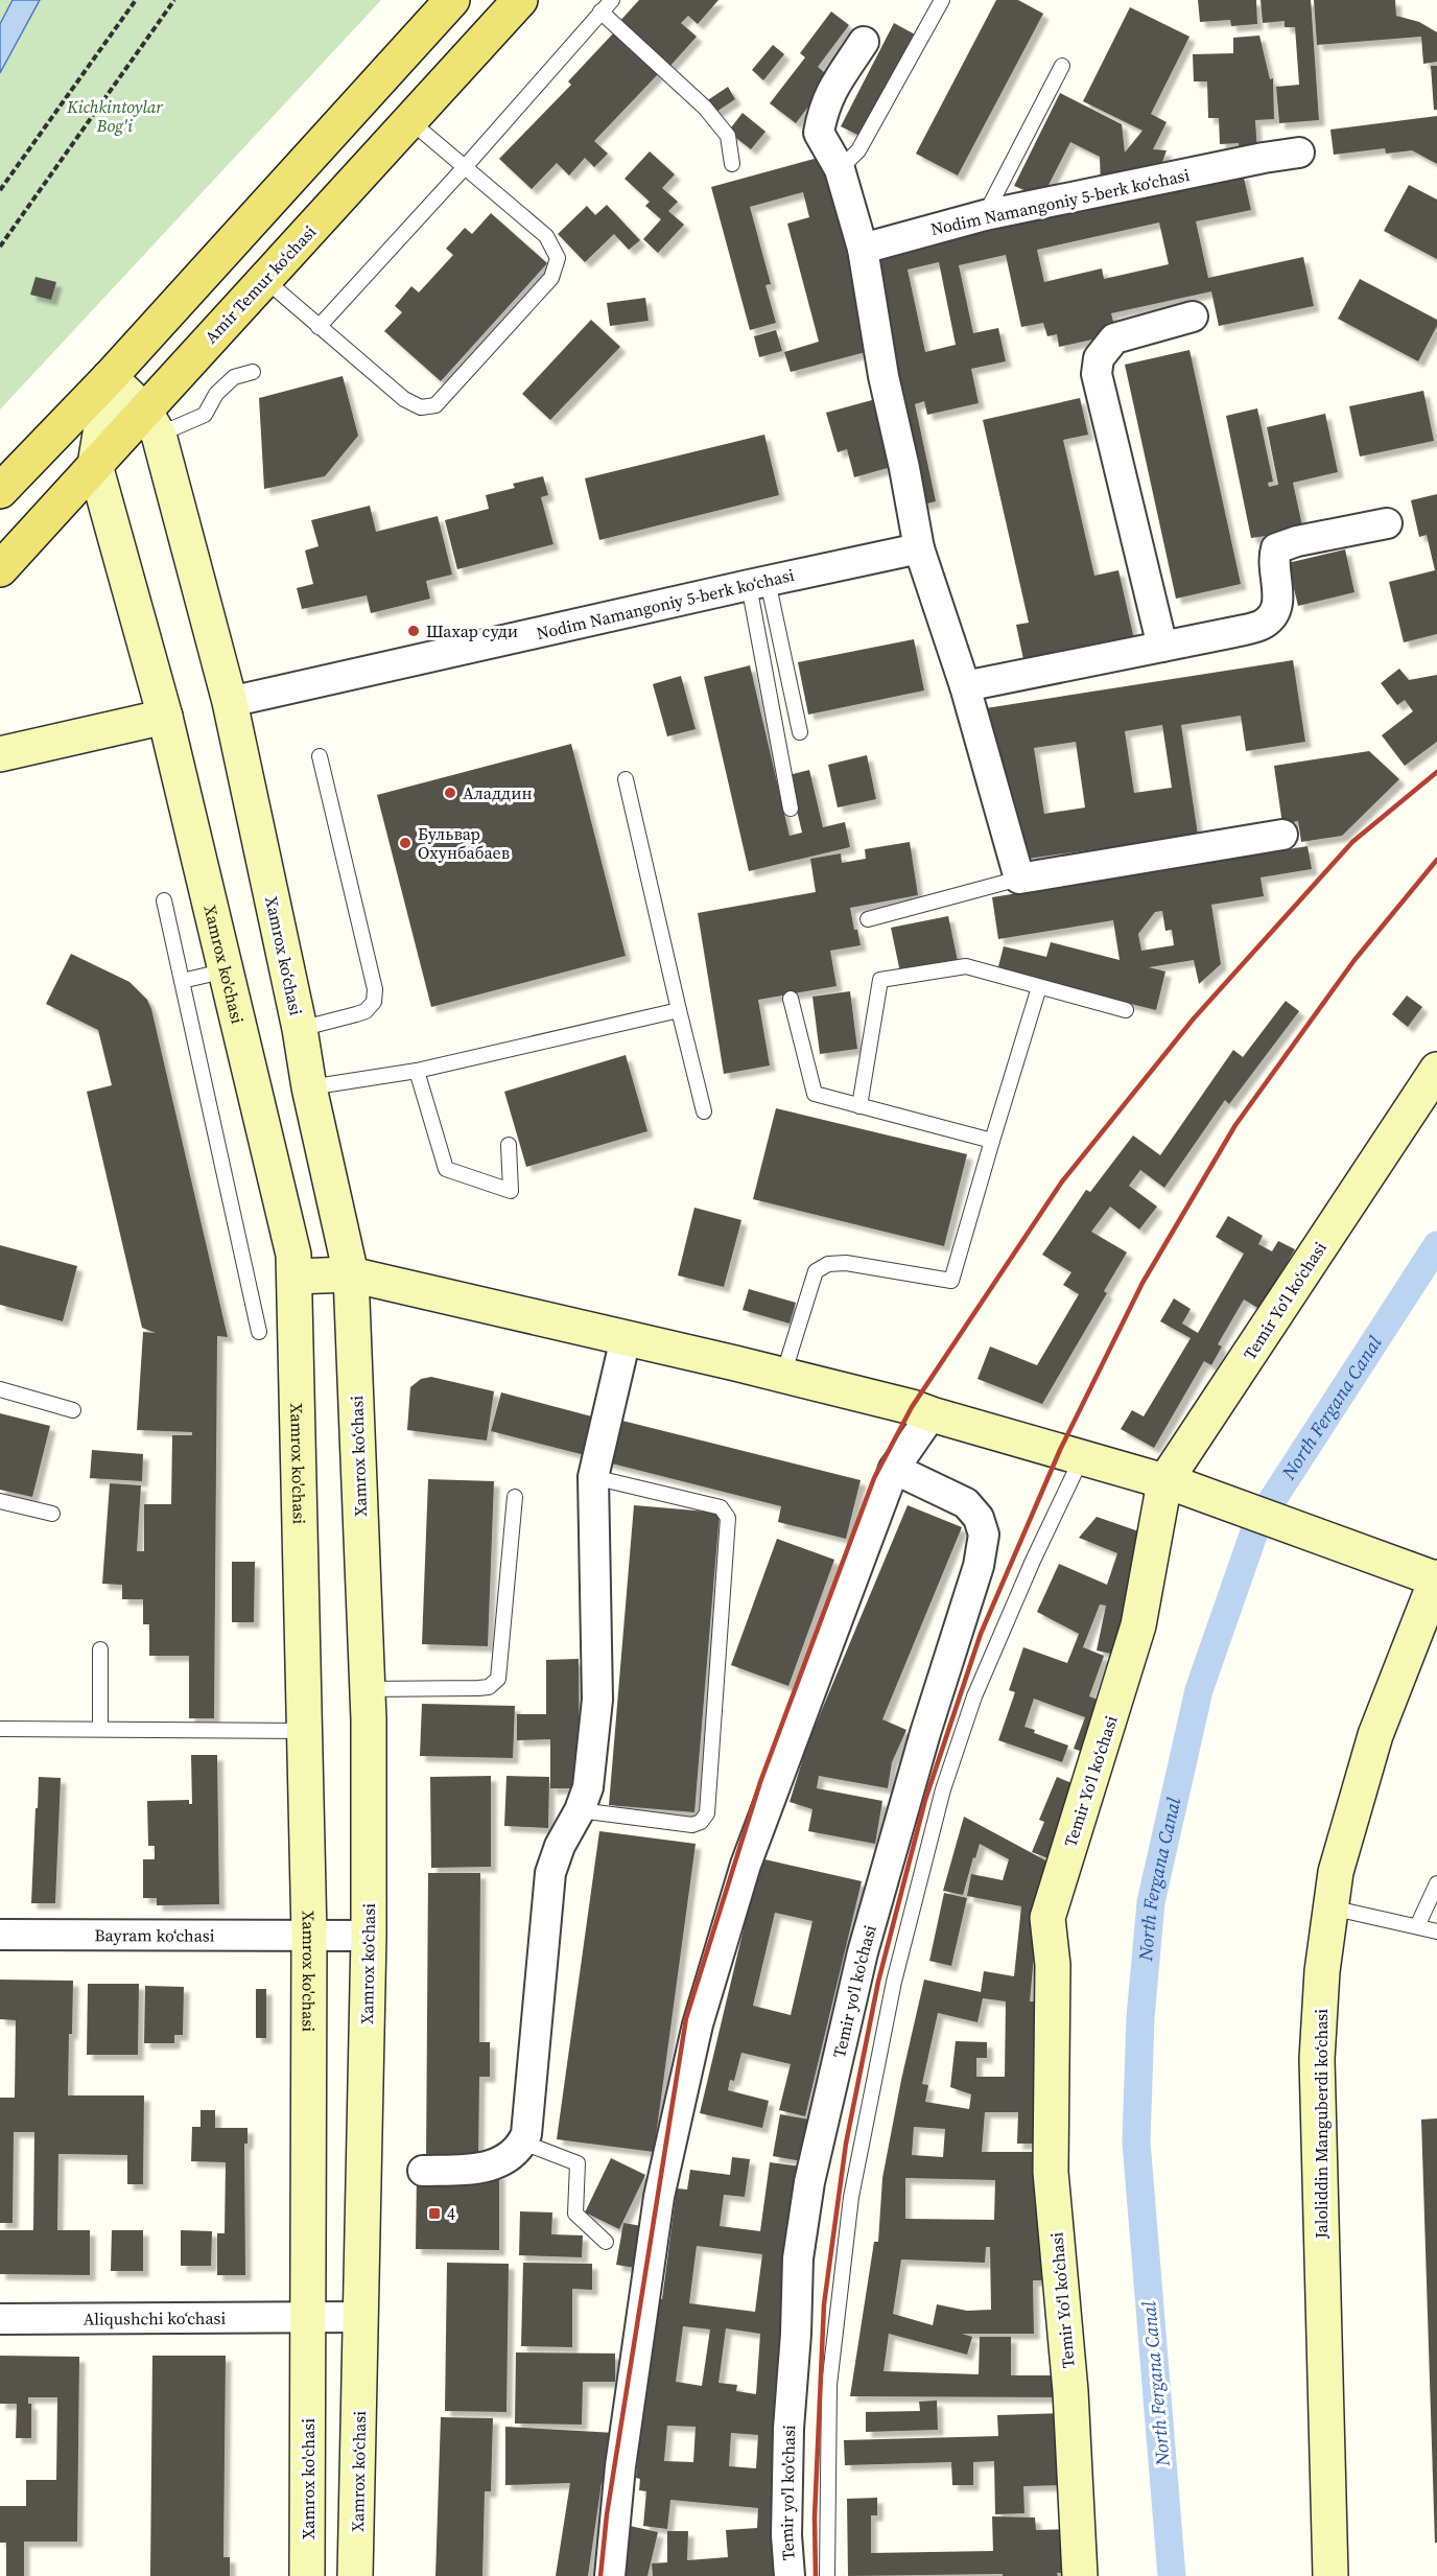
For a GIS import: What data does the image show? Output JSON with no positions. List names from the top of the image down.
{
  "streets": {
    "main road": [
      "Amir Temur koʻchasi",
      "Xamrox koʻchasi",
      "Xamrox ko'chasi",
      "Temir Yoʻl koʻchasi",
      "Jaloliddin Manguberdi koʻchasi"
    ],
    "street": [
      "Nodim Namangoniy 5-berk koʻchasi",
      "Bayram ko‘chasi",
      "Temir yo'l ko'chasi",
      "Aliqushchi ko‘chasi"
    ]
  },
  "crossings": [
    ["Nodim Namangoniy 5-berk koʻchasi", "Xamrox koʻchasi"],
    ["Amir Temur koʻchasi", "Xamrox koʻchasi"],
    ["Amir Temur koʻchasi", "Xamrox ko'chasi"],
    ["Xamrox koʻchasi", "Bayram ko‘chasi"],
    ["Xamrox koʻchasi", "Aliqushchi ko‘chasi"],
    ["Xamrox ko'chasi", "Bayram ko‘chasi"],
    ["Xamrox ko'chasi", "Aliqushchi ko‘chasi"]
  ],
  "water": ["North Fergana Canal"],
  "parks": ["Kichkintoylar Bog'i"],
  "places": {
    "other": ["Шахар суди", "Аладдин", "Бульвар Охунбабаев"],
    "transit": ["4"]
  }
}
